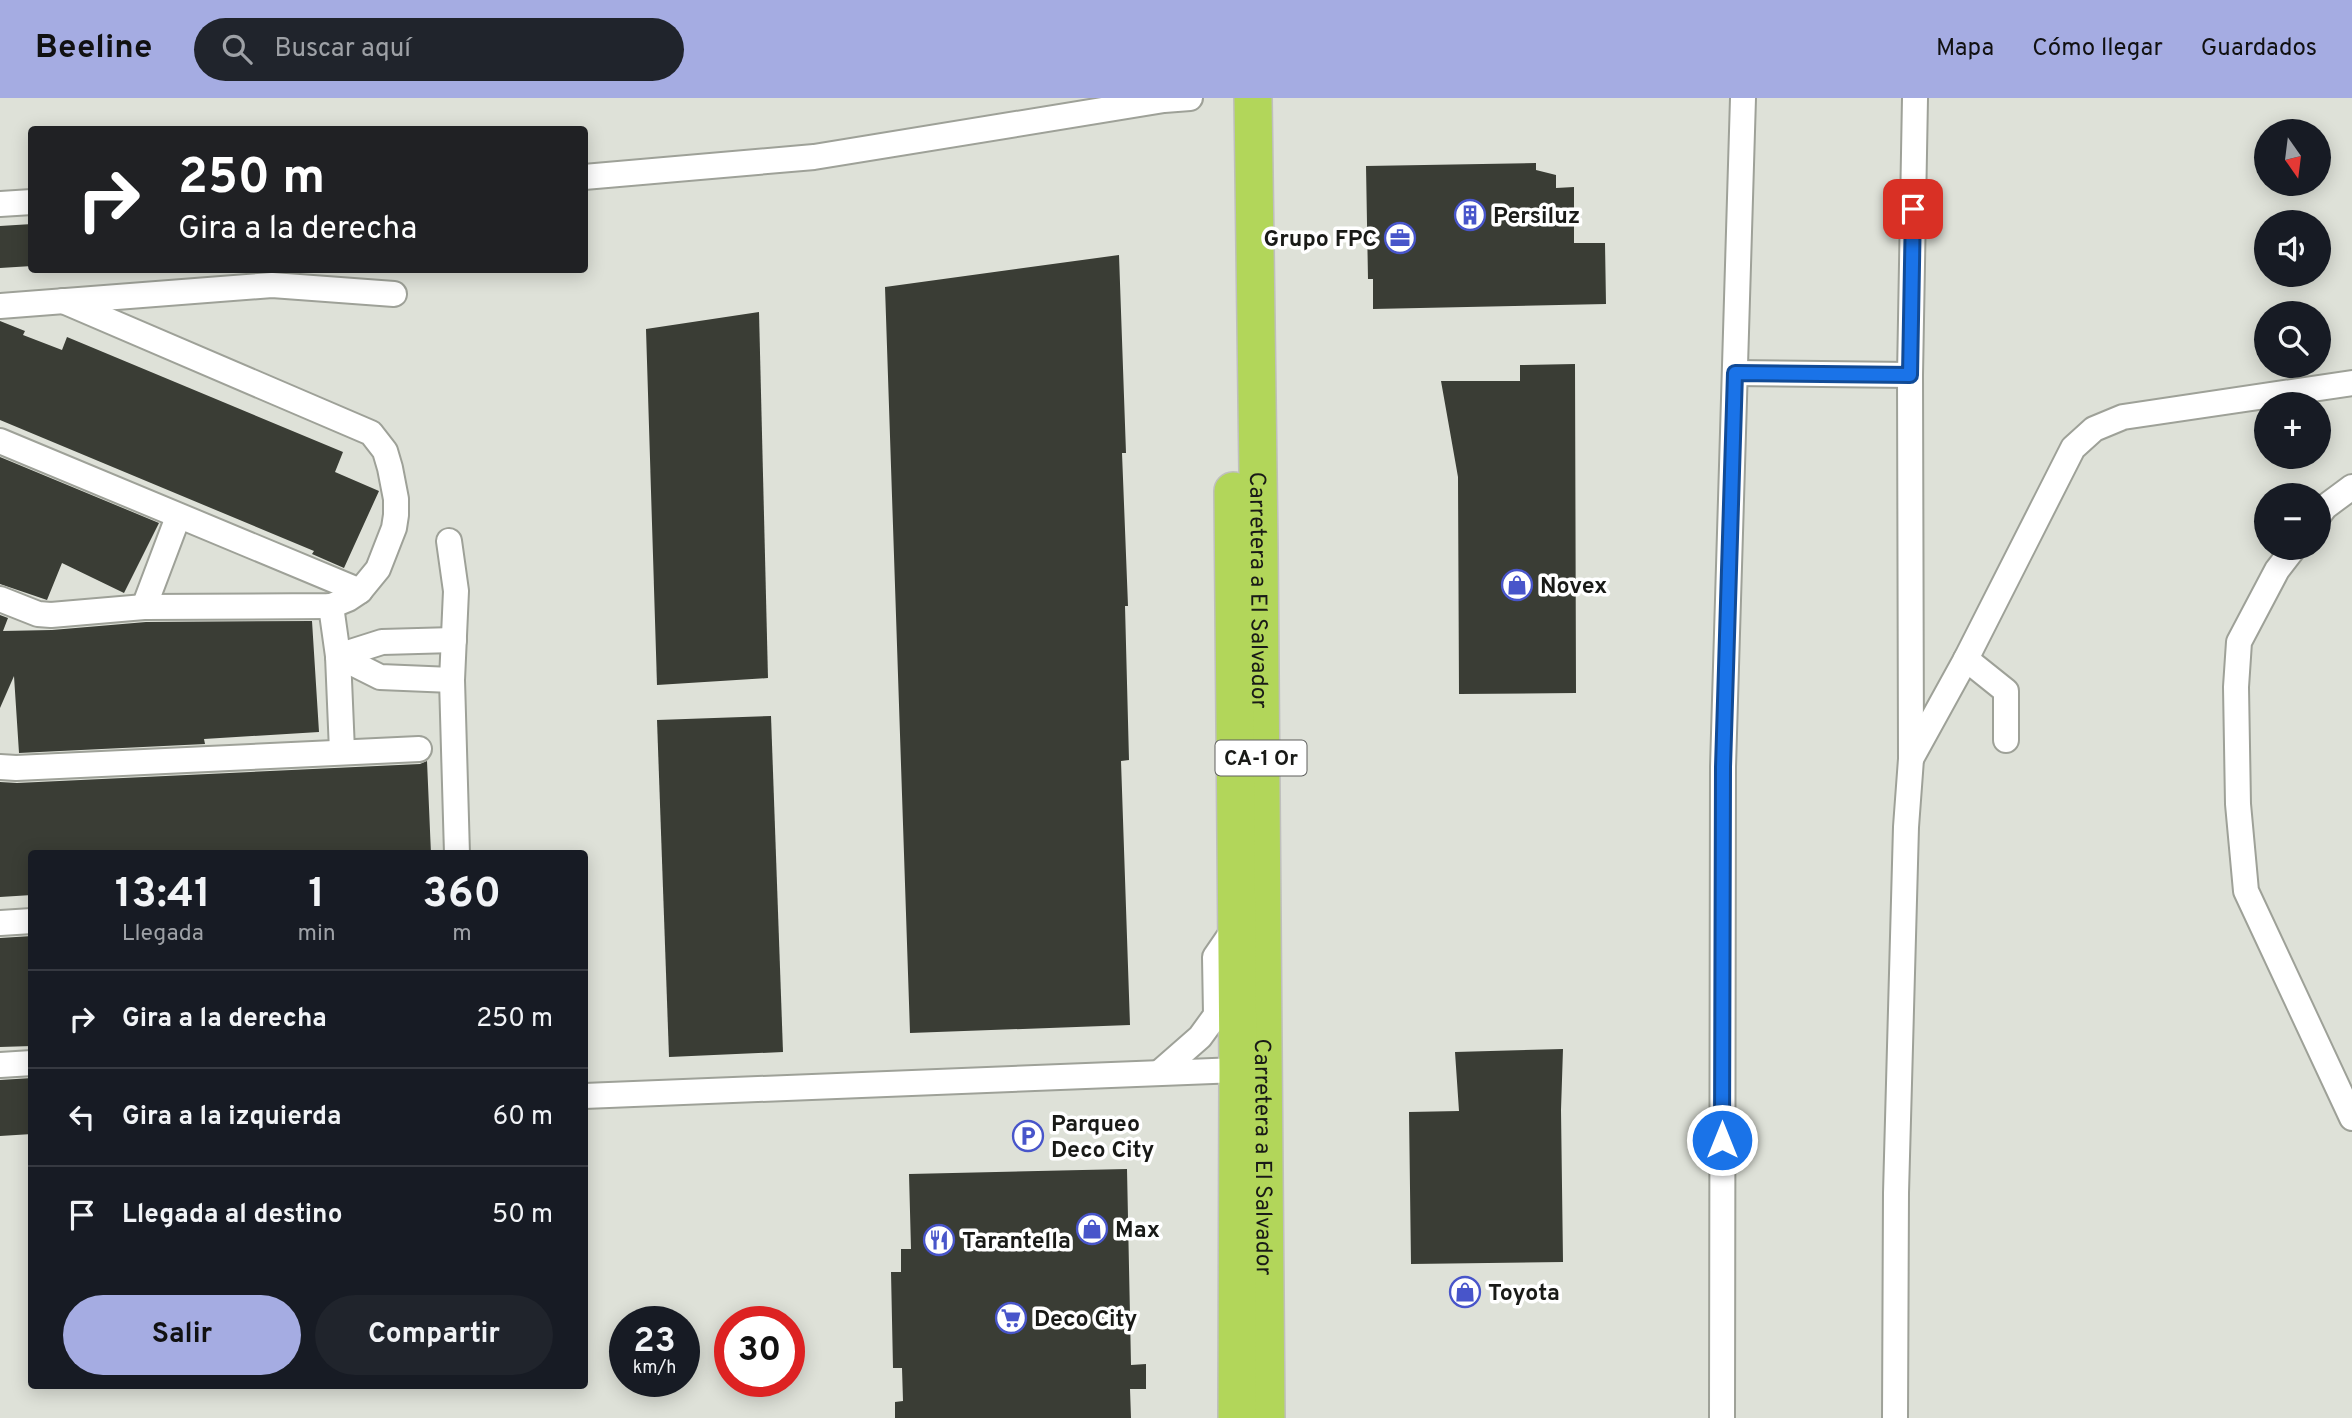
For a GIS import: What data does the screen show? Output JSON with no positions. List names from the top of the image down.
{
  "streets": {
    "highway": ["Carretera a El Salvador", "CA-1 Or"]
  },
  "places": {
    "building": ["Persiluz"],
    "office": ["Grupo FPC"],
    "shop": ["Novex", "Max", "Toyota"],
    "parking": ["Parqueo Deco City"],
    "restaurant": ["Tarantella"],
    "supermarket": ["Deco City"]
  },
  "north": "bottom",
  "page": {
    "header": "Beeline",
    "search": "Buscar aquí",
    "nav": ["Mapa", "Cómo llegar", "Guardados"],
    "map_buttons": ["+", "−"],
    "turn": ["250 m", "Gira a la derecha"],
    "eta": [
      "13:41",
      "Llegada",
      "1",
      "min",
      "360",
      "m"
    ],
    "list": [
      {
        "name": "Gira a la derecha",
        "value": "250 m"
      },
      {
        "name": "Gira a la izquierda",
        "value": "60 m"
      },
      {
        "name": "Llegada al destino",
        "value": "50 m"
      }
    ],
    "buttons": ["Salir", "Compartir"],
    "speed": "23 km/h",
    "limit": "30"
  }
}
